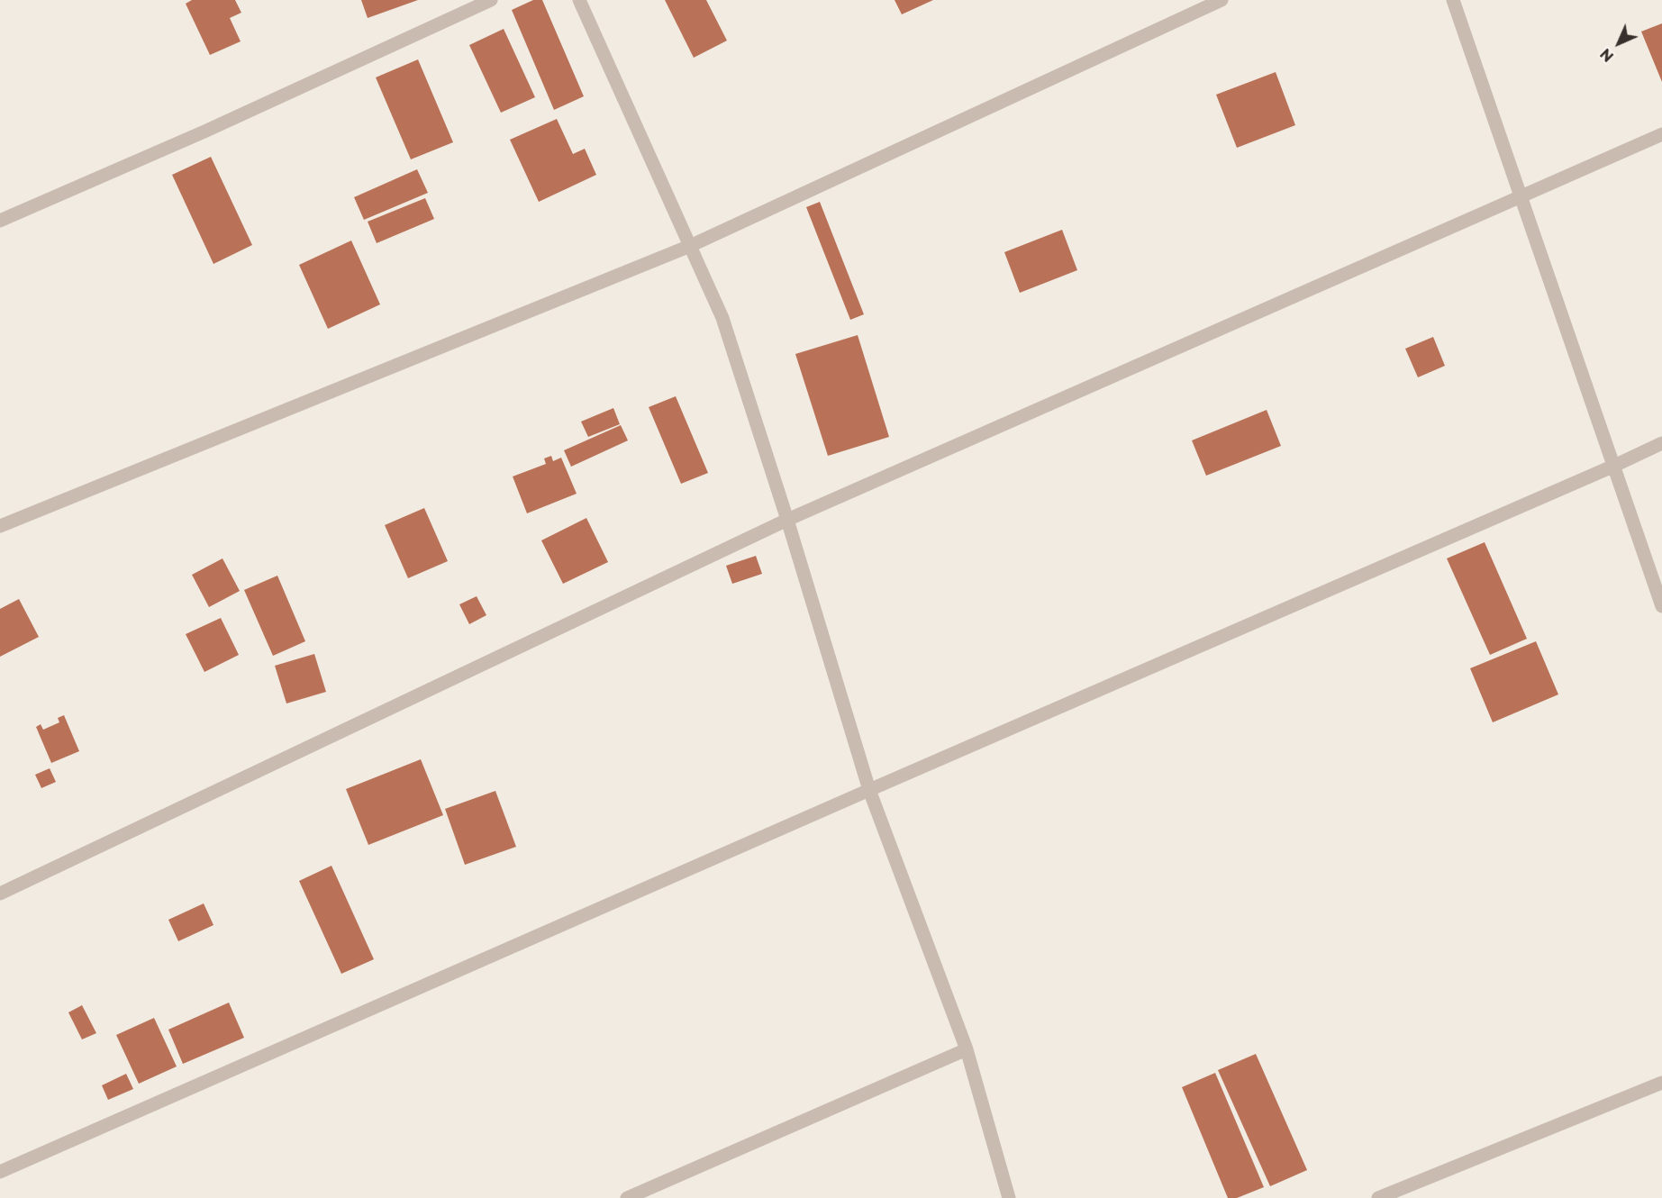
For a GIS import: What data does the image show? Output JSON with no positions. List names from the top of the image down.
{
  "north": "bottom left"
}
